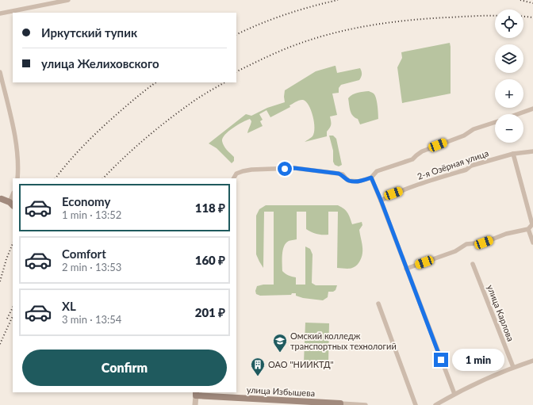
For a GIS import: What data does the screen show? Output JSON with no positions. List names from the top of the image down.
{
  "streets": {
    "main road": ["улица Избышева"],
    "street": ["2-я Озёрная улица", "улица Карлова"]
  },
  "places": {
    "school or university": ["Омский колледж транспортных технологий"],
    "building": ["ОАО \"НИИКТД\""]
  },
  "page": {
    "map_buttons": ["+", "−"],
    "banner": ["Иркутский тупик", "улица Желиховского"],
    "list": [
      {
        "name": "Economy",
        "note": "1 min · 13:52",
        "value": "118 ₽"
      },
      {
        "name": "Comfort",
        "note": "2 min · 13:53",
        "value": "160 ₽"
      },
      {
        "name": "XL",
        "note": "3 min · 13:54",
        "value": "201 ₽"
      }
    ],
    "buttons": "Confirm",
    "bubble": "1 min"
  }
}
